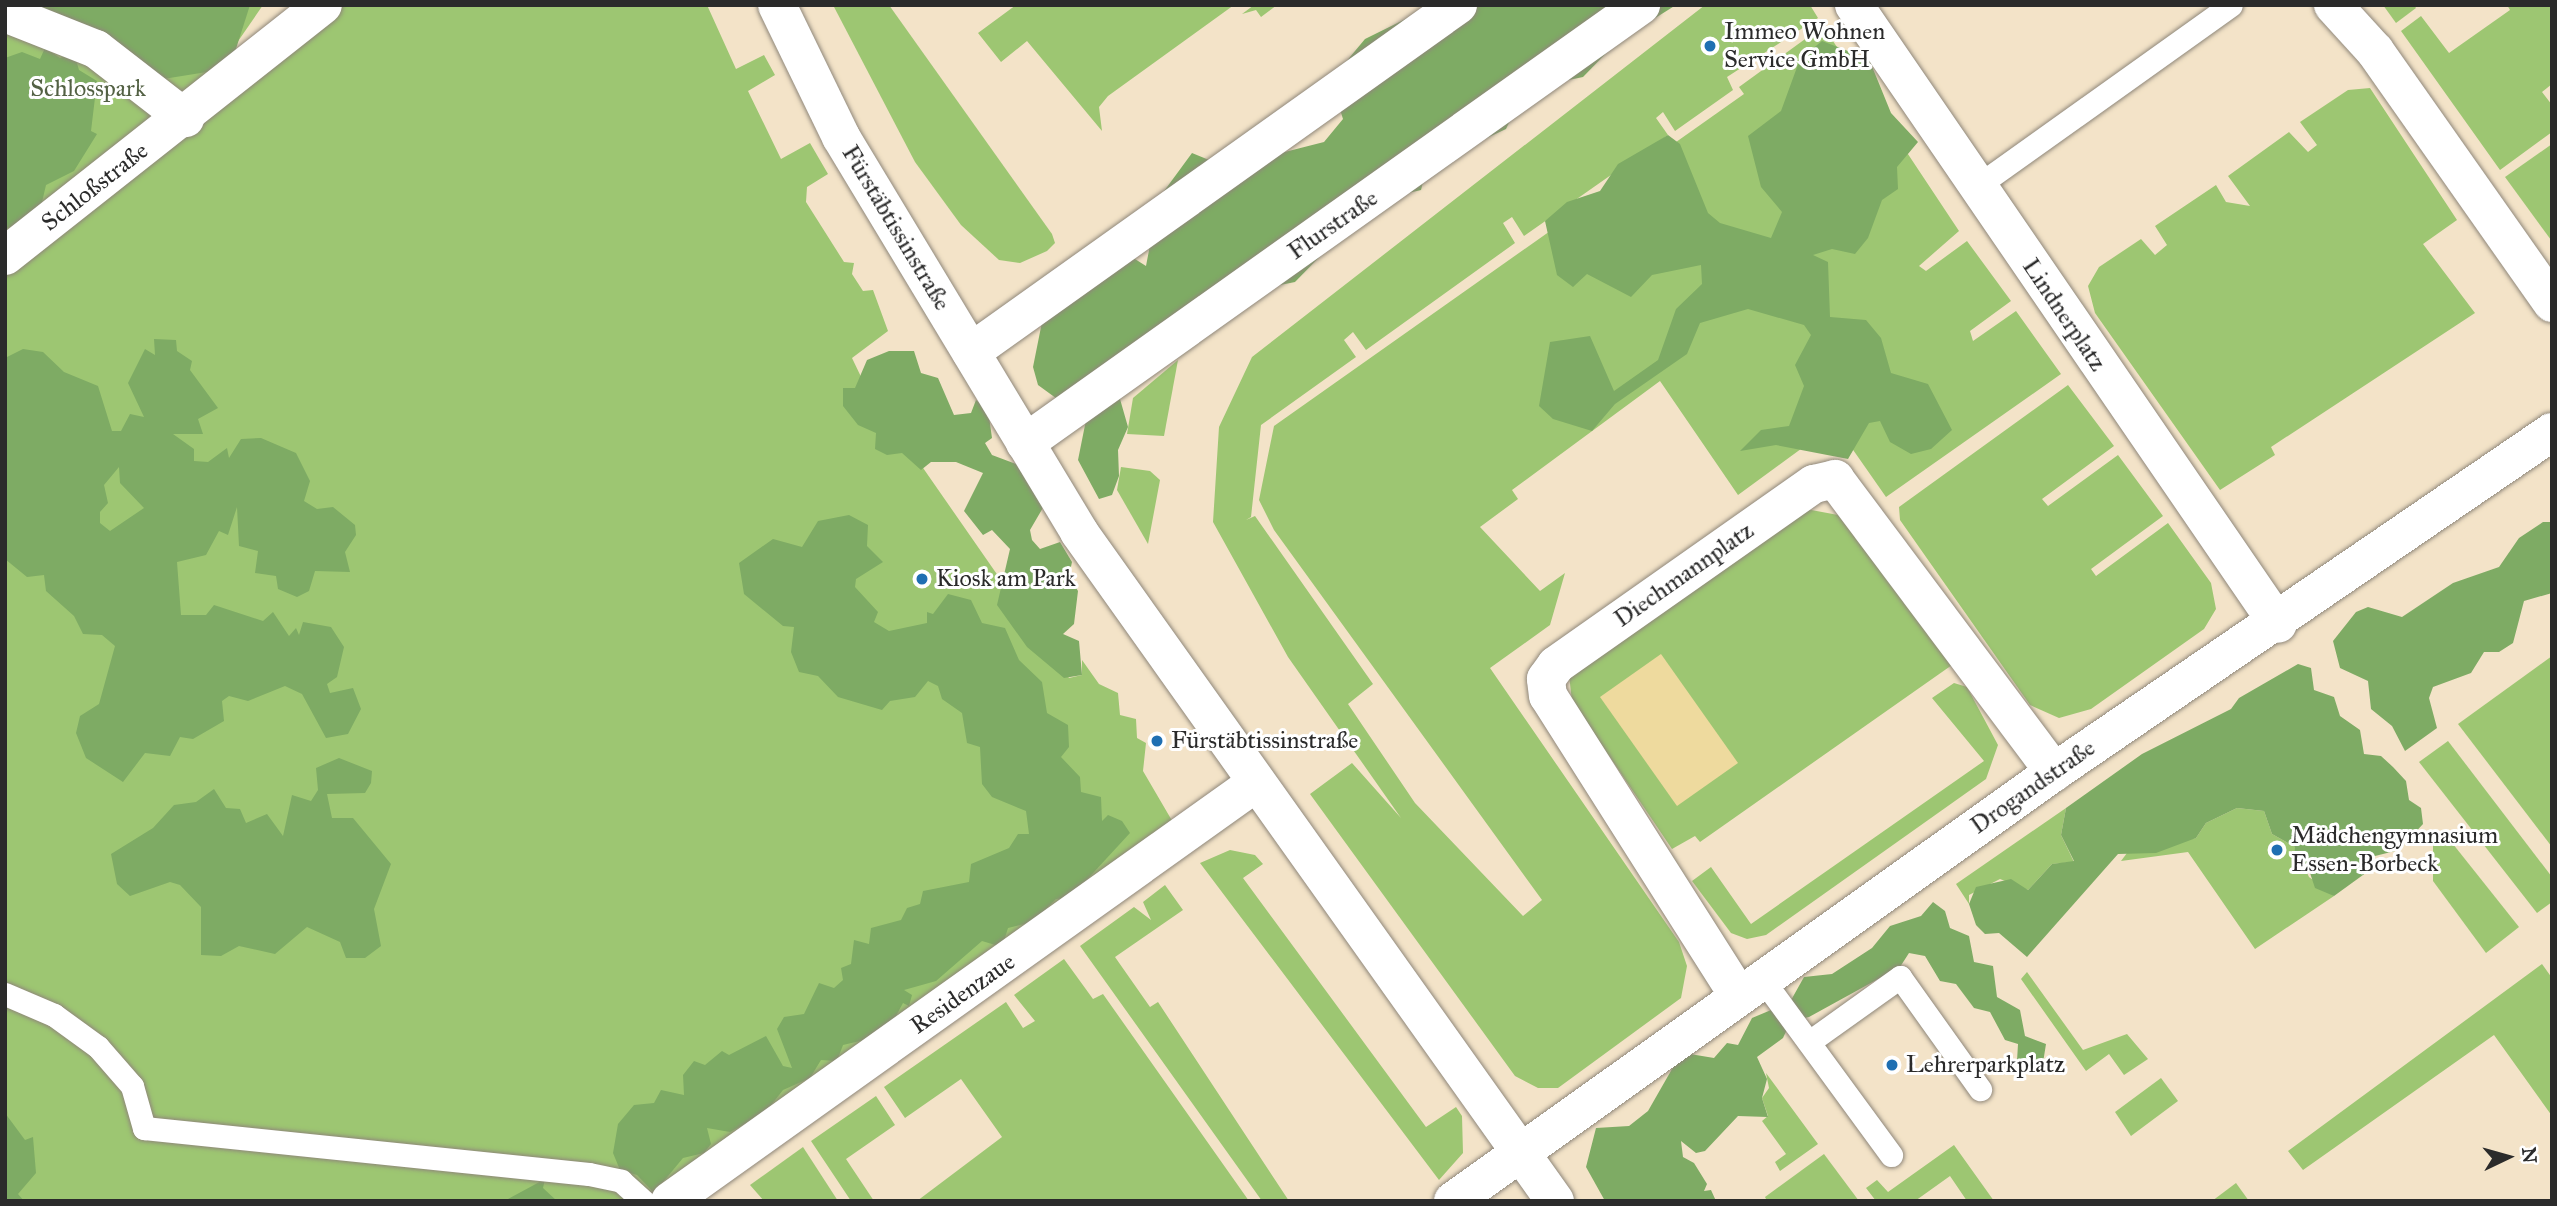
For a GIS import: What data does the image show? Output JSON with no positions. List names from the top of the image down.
{
  "streets": {
    "street": [
      "Schloßstraße",
      "Flurstraße",
      "Fürstäbtissinstraße",
      "Lindnerplatz",
      "Diechmannplatz",
      "Drogandstraße",
      "Residenzaue"
    ]
  },
  "crossings": [
    ["Flurstraße", "Fürstäbtissinstraße"],
    ["Fürstäbtissinstraße", "Drogandstraße"],
    ["Fürstäbtissinstraße", "Residenzaue"],
    ["Lindnerplatz", "Drogandstraße"],
    ["Diechmannplatz", "Drogandstraße"]
  ],
  "parks": ["Schlosspark"],
  "places": [
    "Immeo Wohnen Service GmbH",
    "Kiosk am Park",
    "Fürstäbtissinstraße",
    "Mädchengymnasium Essen-Borbeck",
    "Lehrerparkplatz"
  ],
  "north": "right"
}
